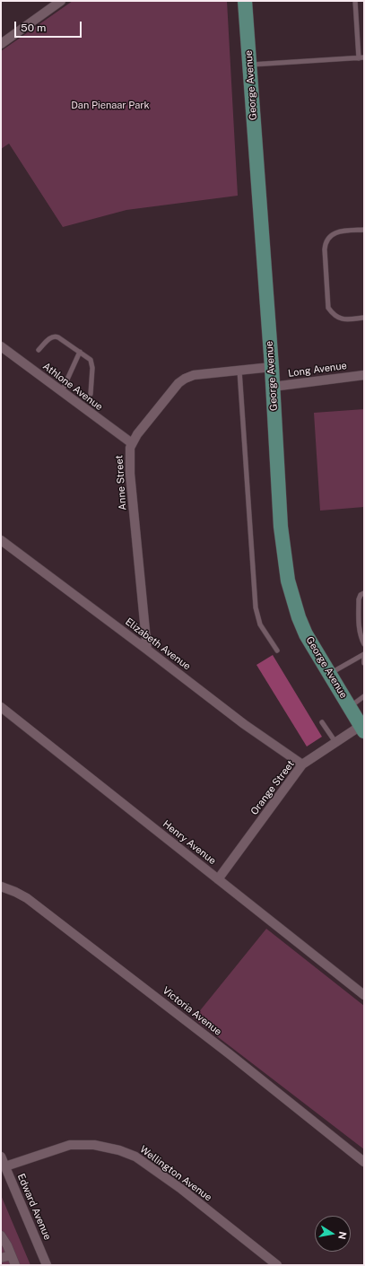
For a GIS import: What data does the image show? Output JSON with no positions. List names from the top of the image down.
{
  "streets": {
    "main road": ["George Avenue"],
    "street": [
      "Long Avenue",
      "Athlone Avenue",
      "Anne Street",
      "Elizabeth Avenue",
      "Orange Street",
      "Henry Avenue",
      "Victoria Avenue",
      "Wellington Avenue",
      "Edward Avenue"
    ]
  },
  "crossings": [
    ["George Avenue", "Long Avenue"],
    ["George Avenue", "Anne Street"],
    ["George Avenue", "Orange Street"],
    ["Athlone Avenue", "Anne Street"],
    ["Anne Street", "Elizabeth Avenue"],
    ["Elizabeth Avenue", "Orange Street"],
    ["Orange Street", "Henry Avenue"],
    ["Wellington Avenue", "Edward Avenue"]
  ],
  "parks": ["Dan Pienaar Park"],
  "scale_bar": "50 m",
  "north": "right"
}
